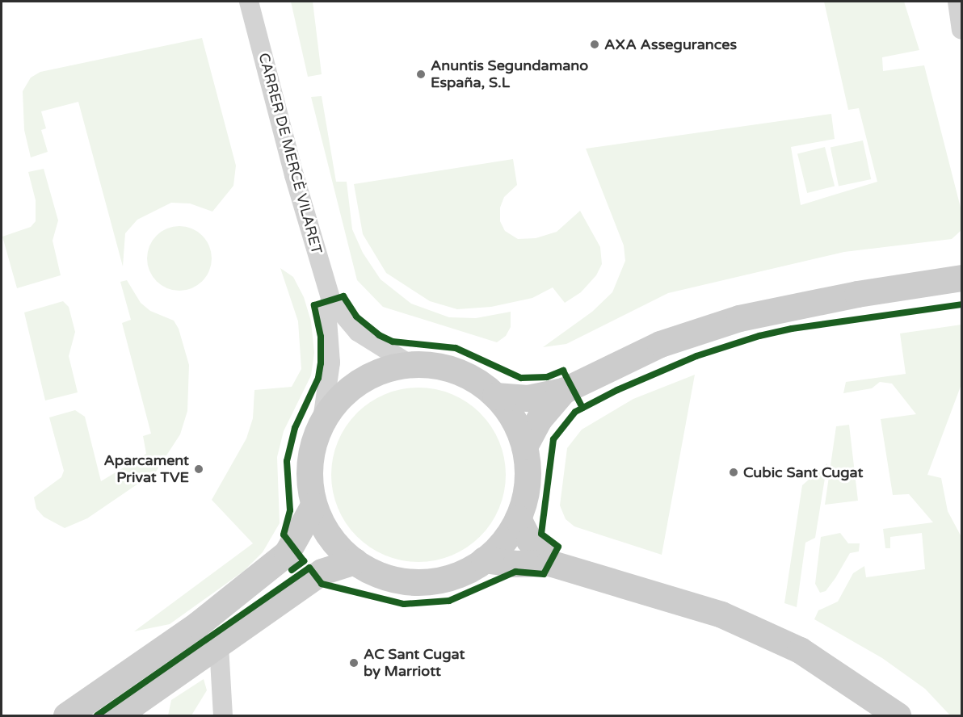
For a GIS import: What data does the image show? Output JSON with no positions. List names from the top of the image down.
{
  "streets": {
    "street": ["CARRER DE MERCÈ VILARET"]
  },
  "places": [
    "AXA Assegurances",
    "Anuntis Segundamano España, S.L",
    "Aparcament Privat TVE",
    "Cubic Sant Cugat",
    "AC Sant Cugat by Marriott"
  ]
}
